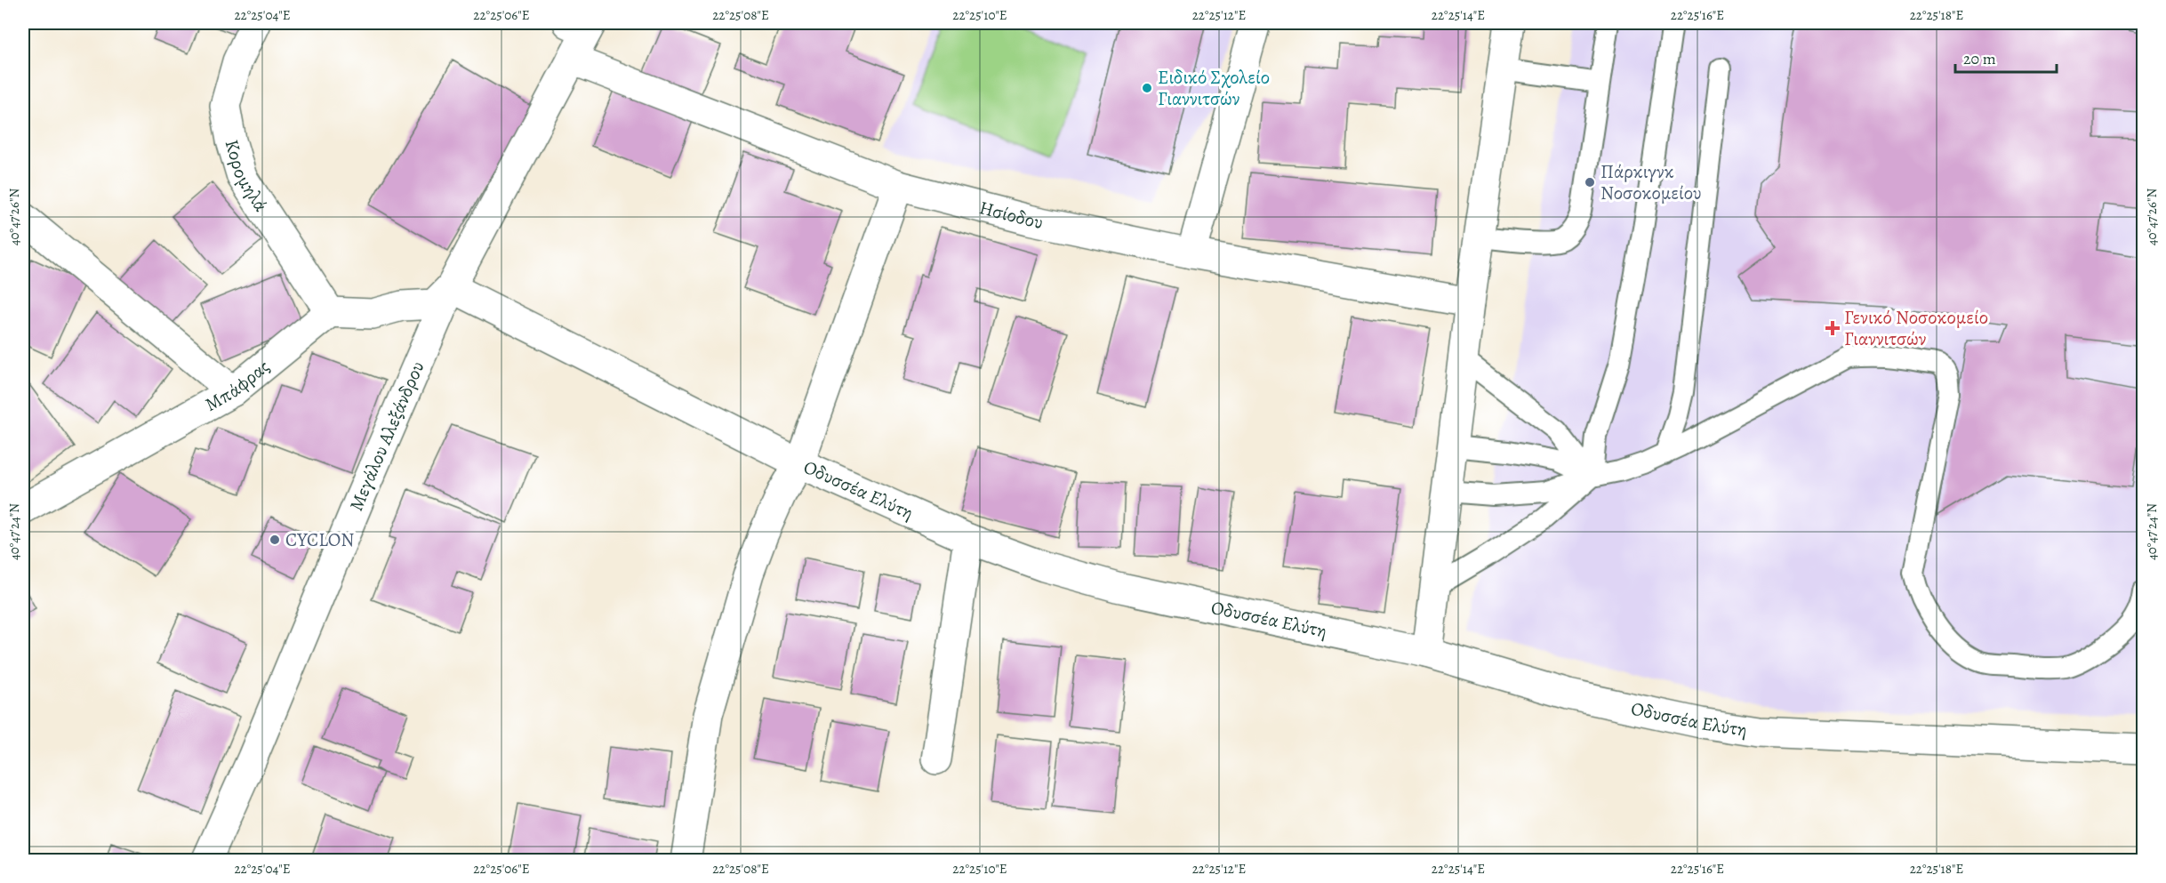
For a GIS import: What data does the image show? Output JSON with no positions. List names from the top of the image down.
{
  "streets": {
    "street": [
      "Κορομηλά",
      "Ησίοδου",
      "Μπάφρας",
      "Μεγάλου Αλεξάνδρου",
      "Οδυσσέα Ελύτη"
    ]
  },
  "crossings": [
    ["Κορομηλά", "Μπάφρας"],
    ["Ησίοδου", "Μεγάλου Αλεξάνδρου"],
    ["Μεγάλου Αλεξάνδρου", "Οδυσσέα Ελύτη"]
  ],
  "places": {
    "other": ["Ειδικό Σχολείο Γιαννιτσών", "Πάρκιγνκ Νοσοκομείου", "CYCLON"],
    "health": ["Γενικό Νοσοκομείο Γιαννιτσών"]
  },
  "scale_bar": "20 m",
  "coordinates": [
    "22°25'04\"E",
    "22°25'06\"E",
    "22°25'08\"E",
    "22°25'10\"E",
    "22°25'12\"E",
    "22°25'14\"E",
    "22°25'16\"E",
    "22°25'18\"E",
    "40°47'26\"N",
    "40°47'24\"N"
  ]
}
